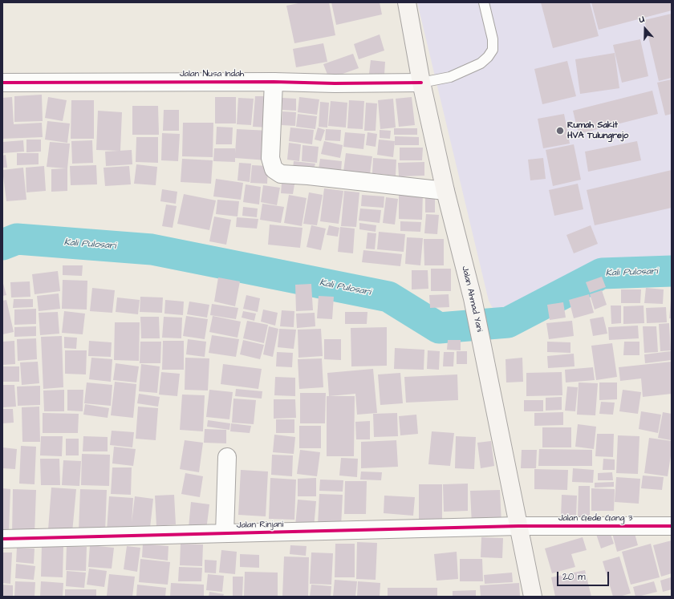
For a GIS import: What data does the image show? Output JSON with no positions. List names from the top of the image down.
{
  "streets": {
    "main road": ["Jalan Ahmad Yani"],
    "street": ["Jalan Nusa Indah", "Jalan Gede Gang 3", "Jalan Rinjani"]
  },
  "crossings": [
    ["Jalan Nusa Indah", "Jalan Ahmad Yani"],
    ["Jalan Ahmad Yani", "Jalan Gede Gang 3"],
    ["Jalan Ahmad Yani", "Jalan Rinjani"],
    ["Jalan Gede Gang 3", "Jalan Rinjani"]
  ],
  "water": ["Kali Pulosari"],
  "places": ["Rumah Sakit HVA Tulungrejo"],
  "scale_bar": "20 m",
  "north": "top"
}
